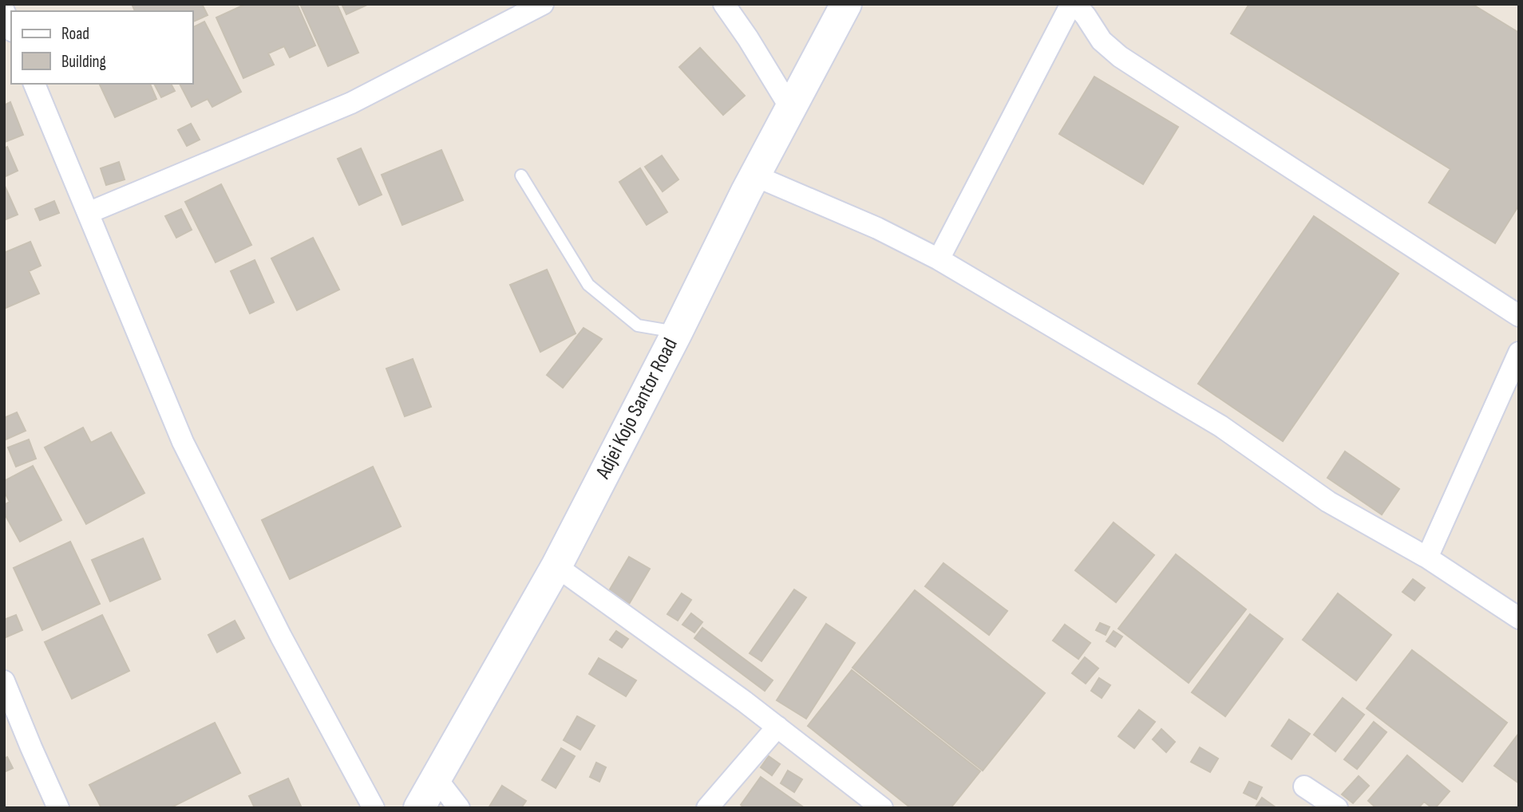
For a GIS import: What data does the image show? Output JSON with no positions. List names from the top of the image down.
{
  "streets": {
    "street": ["Adjei Kojo Santor Road"]
  },
  "legend": ["Road", "Building"]
}
